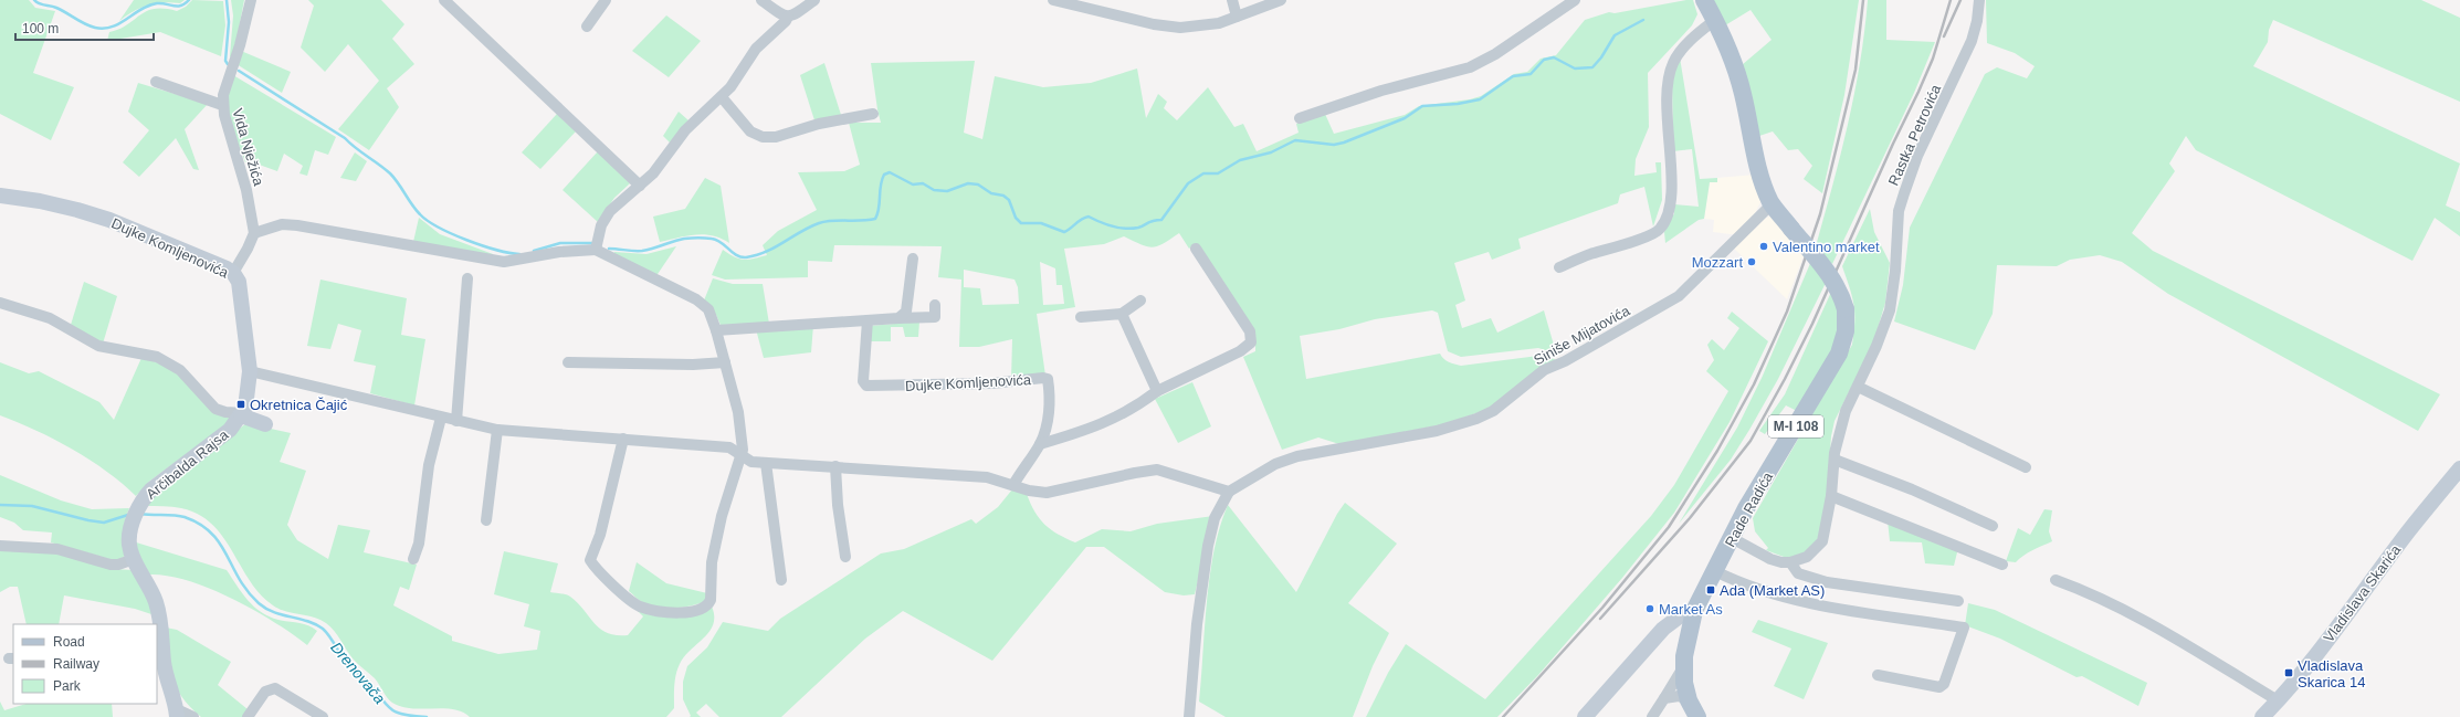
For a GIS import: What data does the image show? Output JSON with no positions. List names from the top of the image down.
{
  "streets": {
    "main road": ["M-I 108", "Rade Radića"],
    "street": [
      "Rastka Petrovića",
      "Vida Nježića",
      "Dujke Komljenovića",
      "Siniše Mijatovića",
      "Arčibalda Rajsa",
      "Vladislava Skarića"
    ]
  },
  "crossings": [
    ["Dujke Komljenovića", "Arčibalda Rajsa"],
    ["Siniše Mijatovića", "M-I 108"],
    ["Siniše Mijatovića", "Rade Radića"],
    ["M-I 108", "Rade Radića"]
  ],
  "water": ["Drenovača"],
  "places": {
    "other": ["Valentino market", "Mozzart", "Market As"],
    "transit": ["Okretnica Čajić", "Ada (Market AS)", "Vladislava Skarica 14"]
  },
  "legend": ["Road", "Railway", "Park"],
  "scale_bar": "100 m"
}
